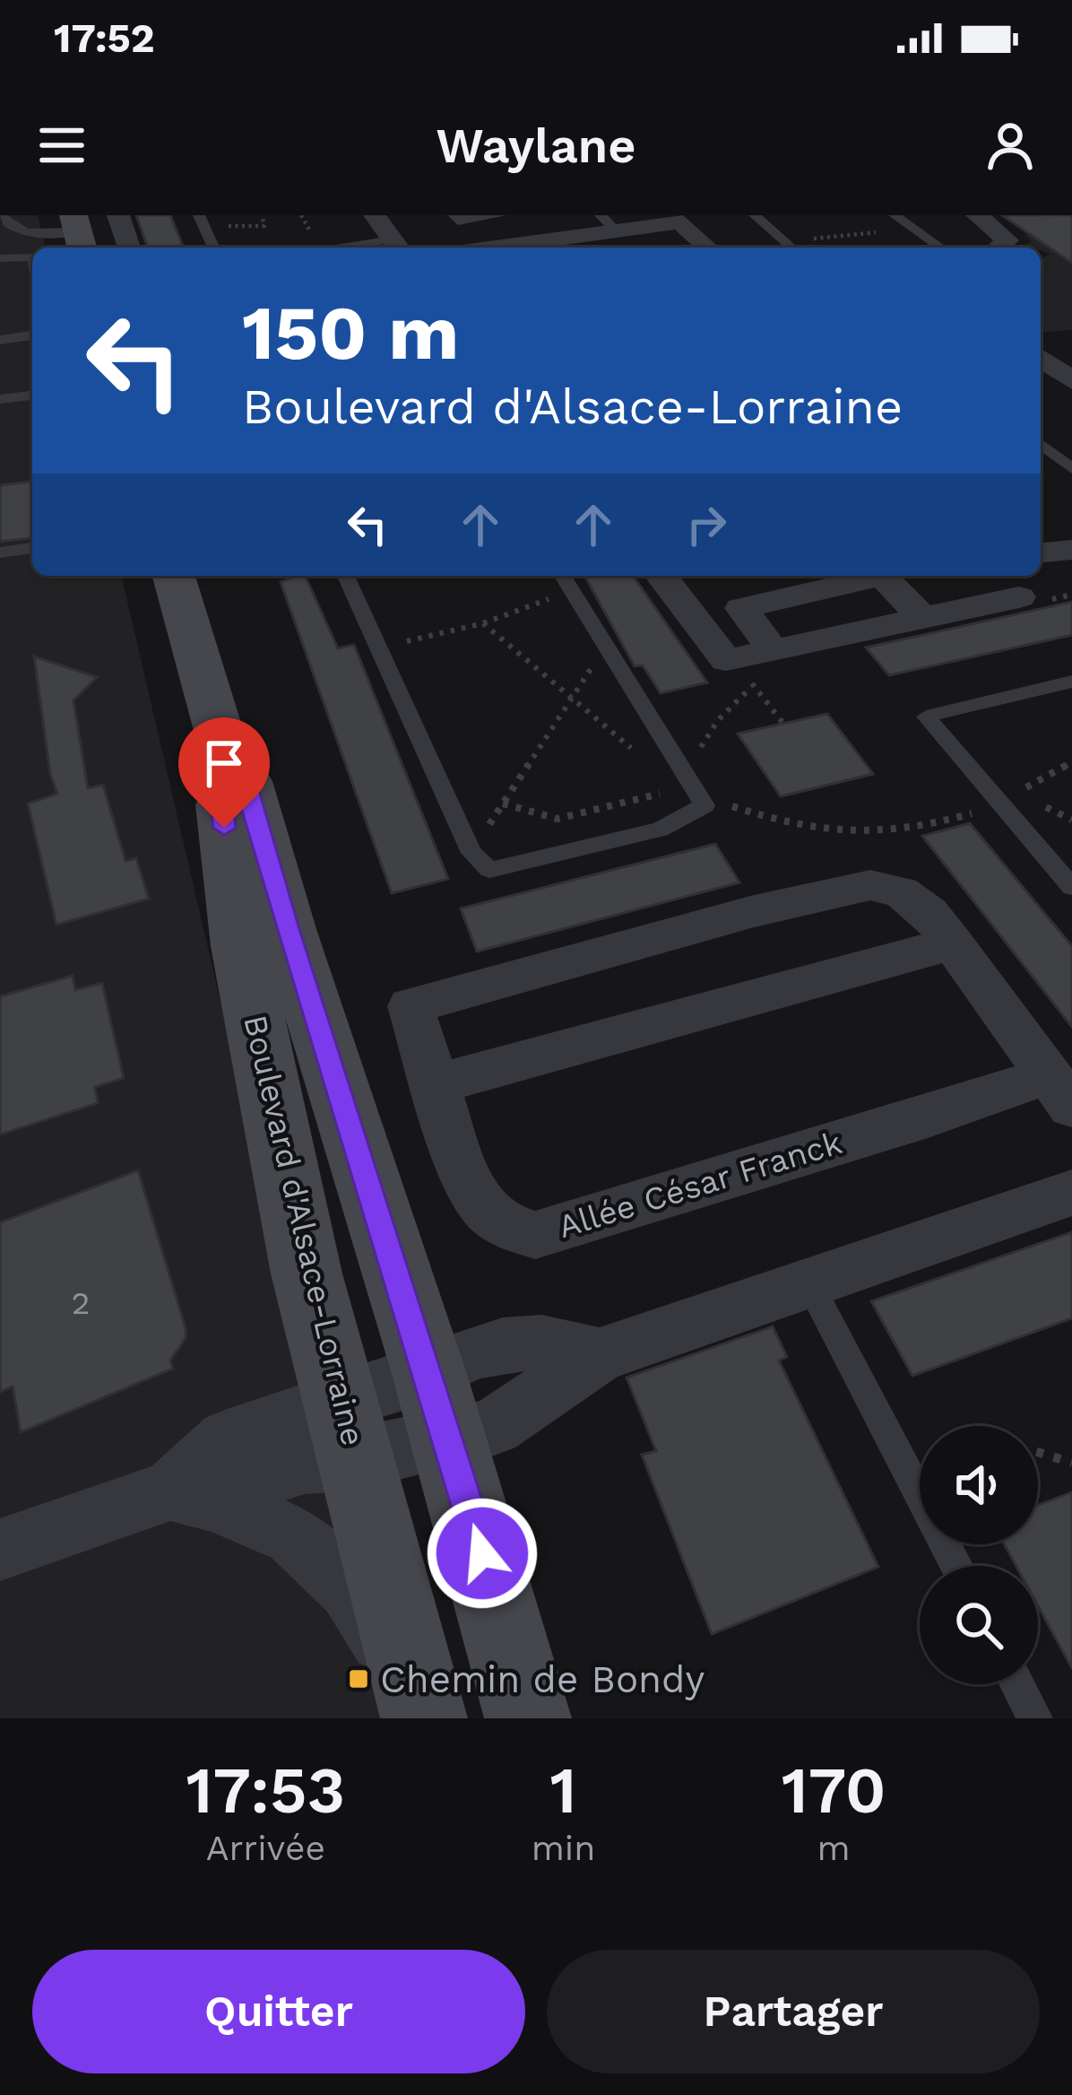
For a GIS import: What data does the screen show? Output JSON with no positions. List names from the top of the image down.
{
  "streets": {
    "main road": ["Boulevard d'Alsace-Lorraine"],
    "street": ["Allée César Franck"]
  },
  "places": {
    "transit": ["Chemin de Bondy"]
  },
  "house_numbers": ["2"],
  "page": {
    "status": "17:52",
    "header": "Waylane",
    "turn": ["150 m", "Boulevard d'Alsace-Lorraine"],
    "eta": [
      "17:53",
      "Arrivée",
      "1",
      "min",
      "170",
      "m"
    ],
    "buttons": ["Quitter", "Partager"]
  }
}
